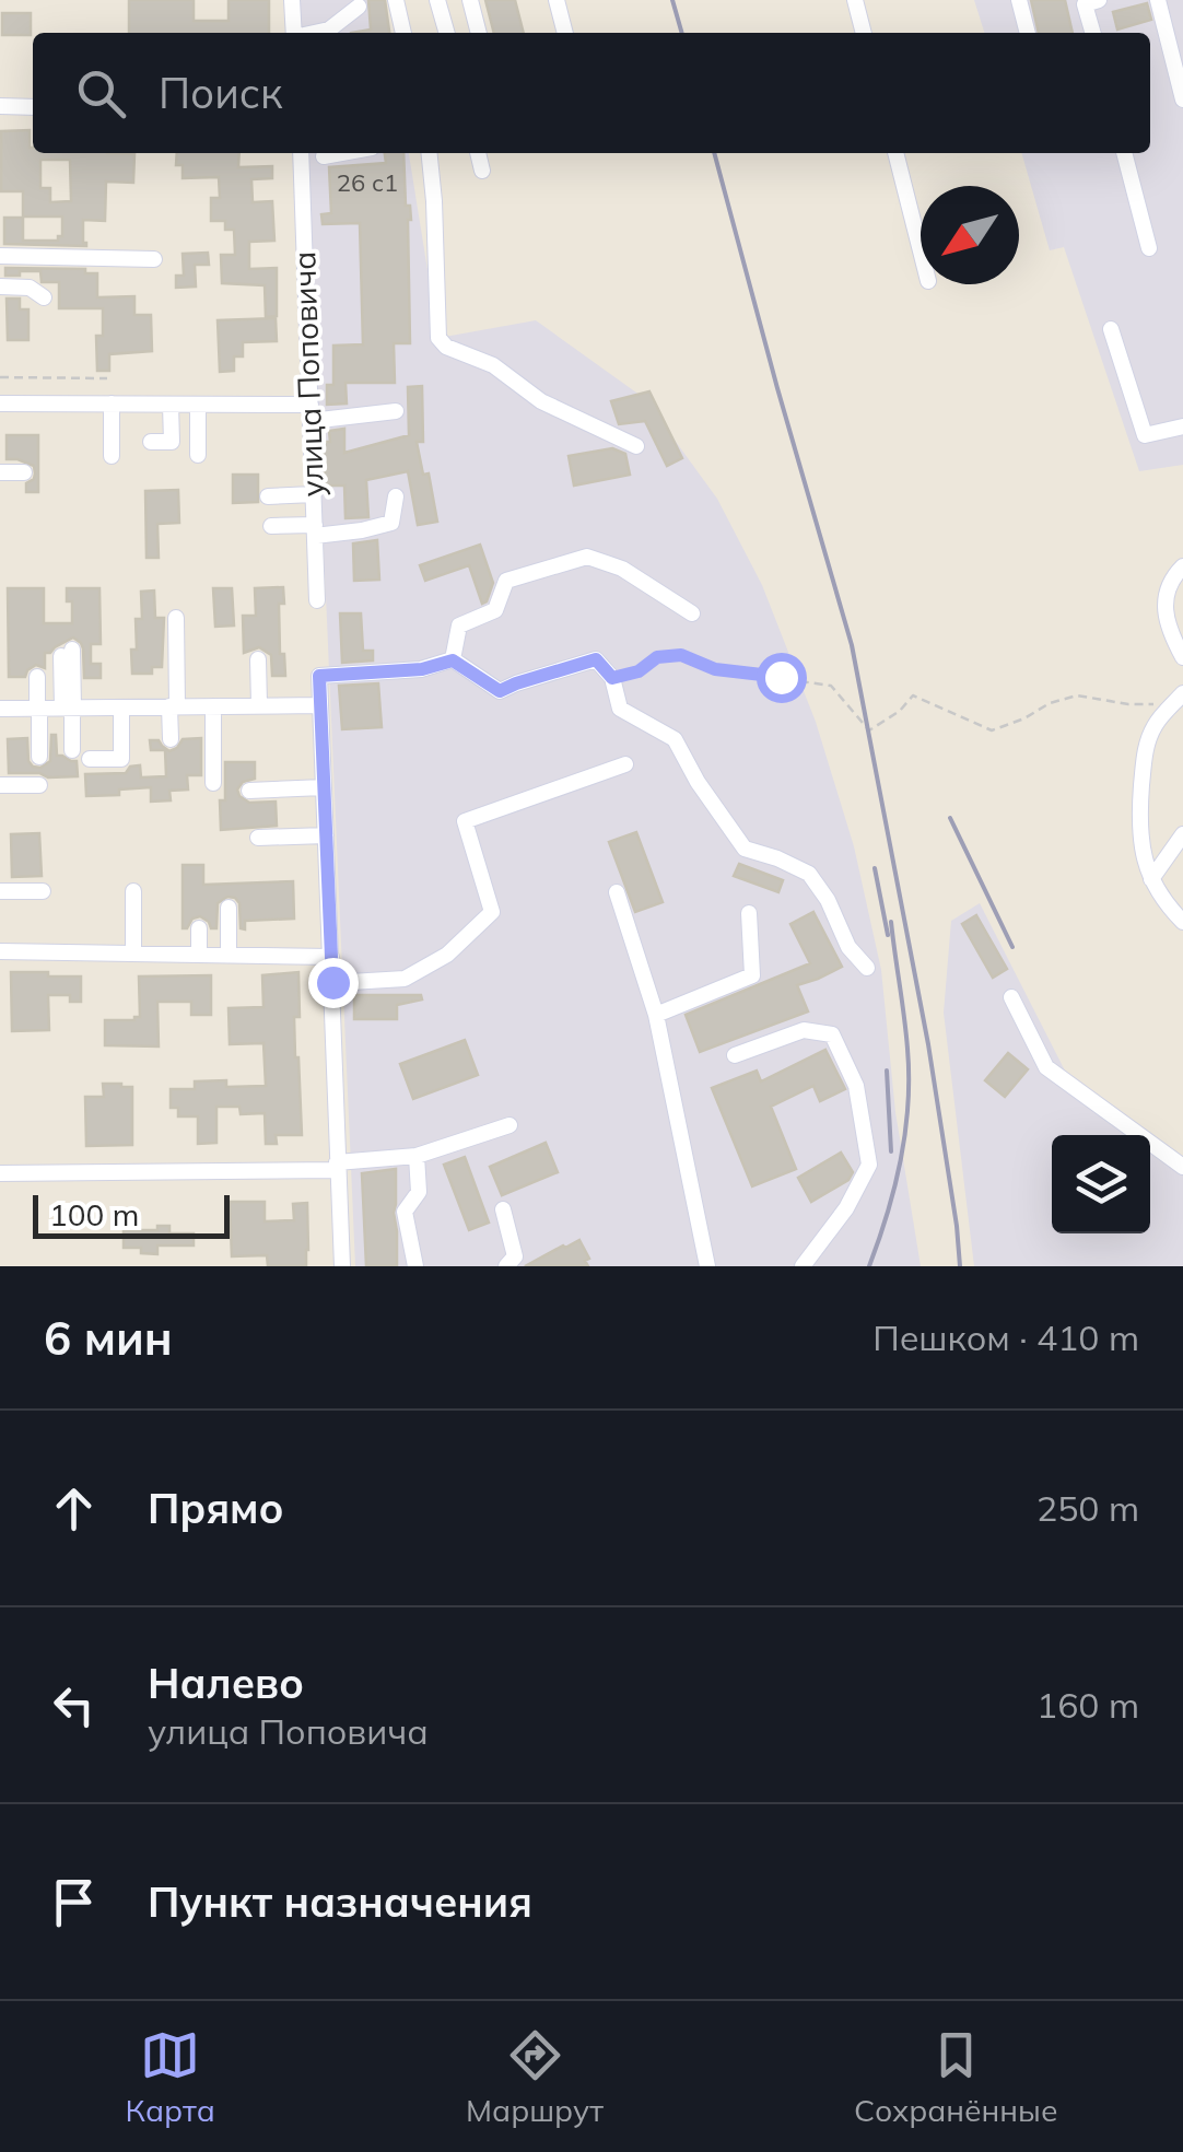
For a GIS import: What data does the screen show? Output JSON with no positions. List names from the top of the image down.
{
  "streets": {
    "street": ["улица Поповича"]
  },
  "house_numbers": ["26 с1"],
  "scale_bar": "100 m",
  "north": "bottom left",
  "page": {
    "search": "Поиск",
    "scale": "100 m",
    "heading": ["6 мин", "Пешком · 410 m"],
    "list": [
      ["Прямо", "250 m"],
      ["Налево", "улица Поповича", "160 m"],
      "Пункт назначения"
    ],
    "nav": ["Карта", "Маршрут", "Сохранённые"]
  }
}
